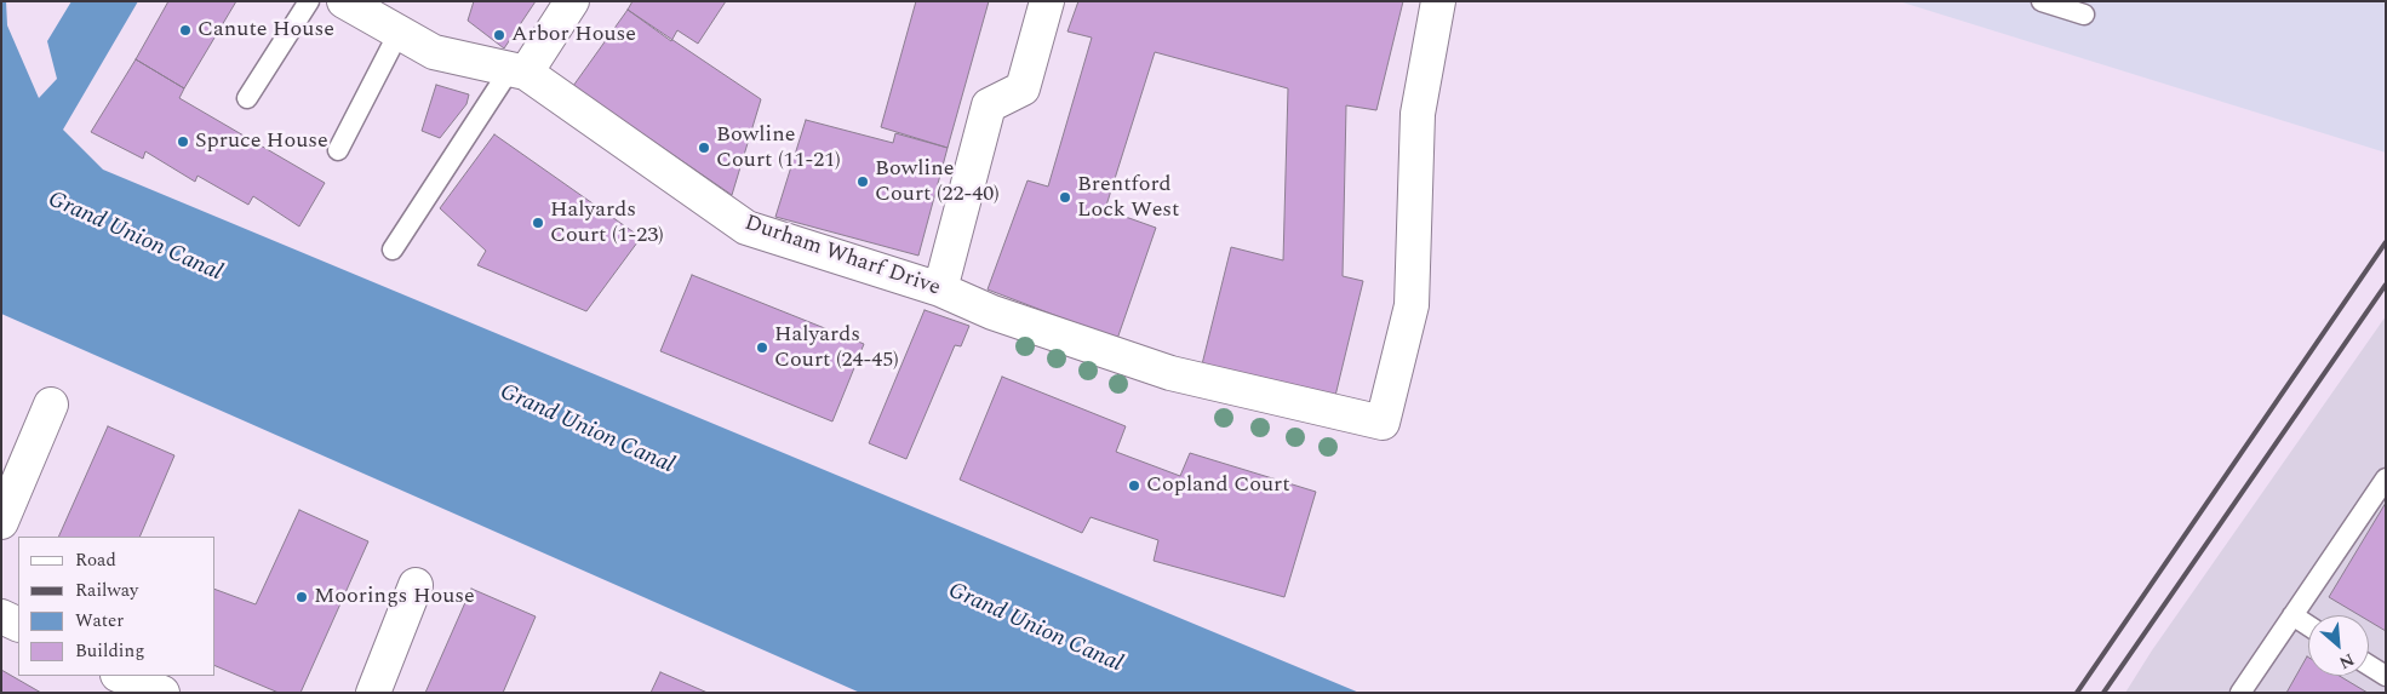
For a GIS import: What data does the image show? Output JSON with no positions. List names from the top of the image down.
{
  "streets": {
    "street": ["Durham Wharf Drive"]
  },
  "water": ["Grand Union Canal"],
  "places": [
    "Canute House",
    "Arbor House",
    "Spruce House",
    "Bowline Court (11-21)",
    "Bowline Court (22-40)",
    "Brentford Lock West",
    "Halyards Court (1-23)",
    "Halyards Court (24-45)",
    "Copland Court",
    "Moorings House"
  ],
  "legend": [
    "Road",
    "Railway",
    "Water",
    "Building"
  ],
  "north": "bottom right"
}
